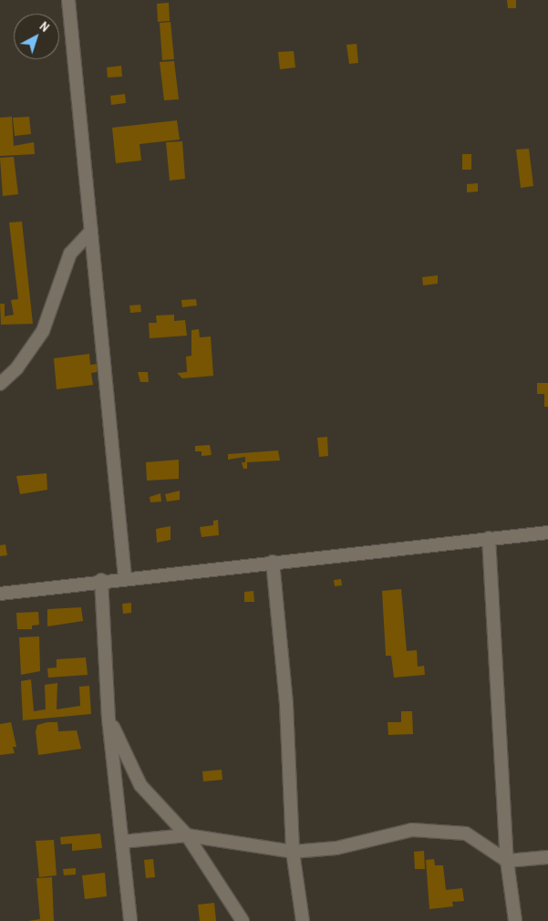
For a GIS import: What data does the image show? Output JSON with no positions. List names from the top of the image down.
{
  "north": "top right"
}
